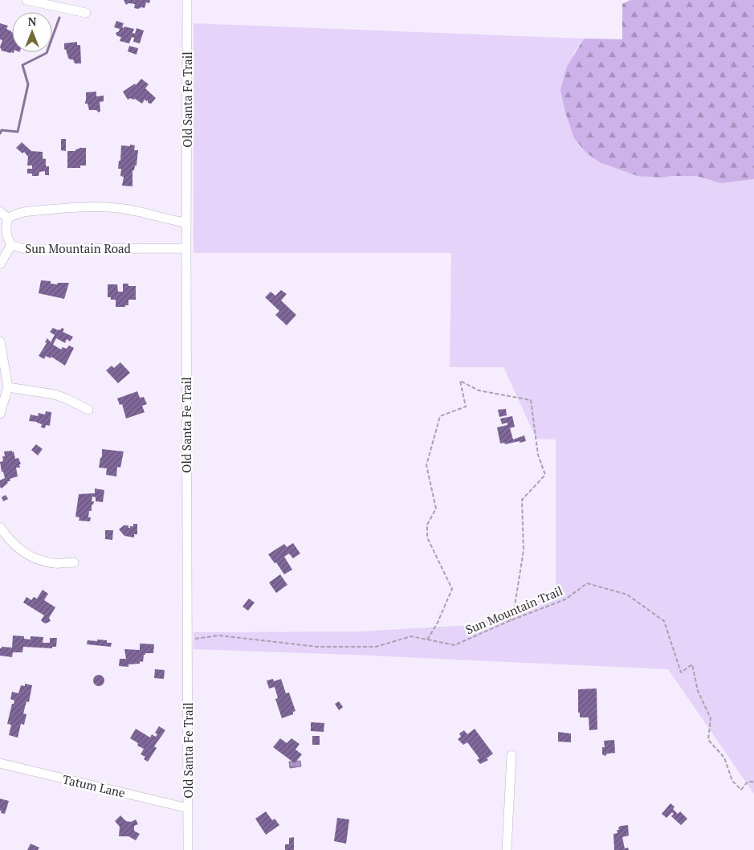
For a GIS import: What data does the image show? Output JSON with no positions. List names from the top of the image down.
{
  "streets": {
    "street": ["Old Santa Fe Trail", "Sun Mountain Road", "Tatum Lane"],
    "path": ["Sun Mountain Trail"]
  },
  "crossings": [
    ["Old Santa Fe Trail", "Sun Mountain Road"],
    ["Old Santa Fe Trail", "Sun Mountain Trail"],
    ["Old Santa Fe Trail", "Tatum Lane"]
  ],
  "north": "top"
}
